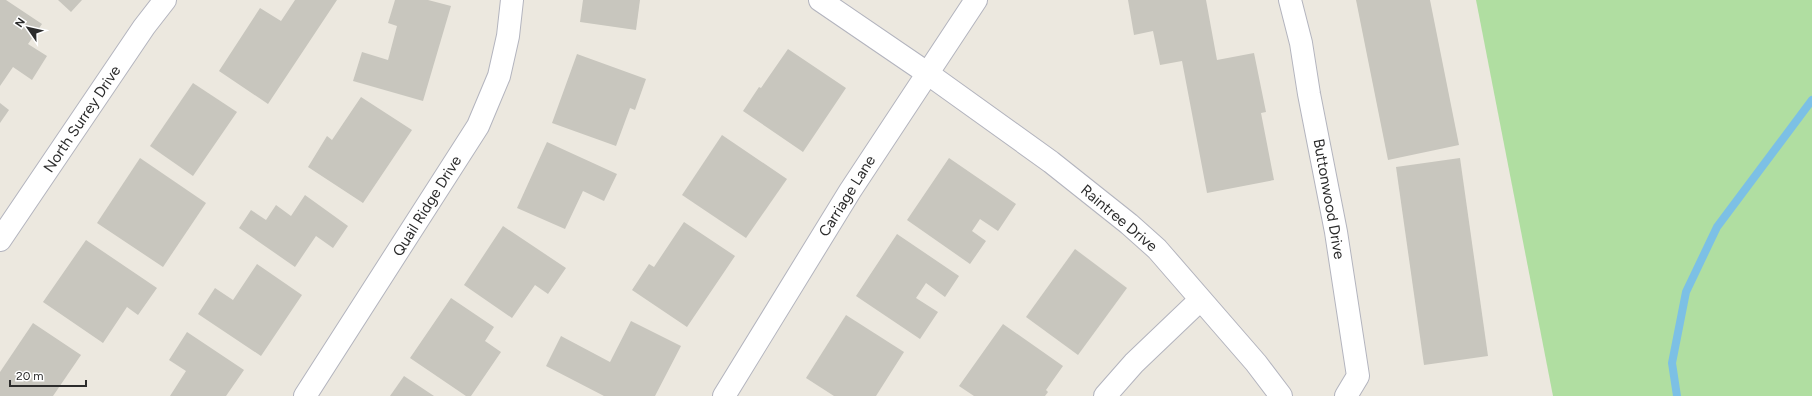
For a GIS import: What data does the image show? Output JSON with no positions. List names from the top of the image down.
{
  "streets": {
    "street": [
      "North Surrey Drive",
      "Carriage Lane",
      "Buttonwood Drive",
      "Quail Ridge Drive",
      "Raintree Drive"
    ]
  },
  "crossings": [
    ["Carriage Lane", "Raintree Drive"]
  ],
  "scale_bar": "20 m",
  "north": "top left"
}
